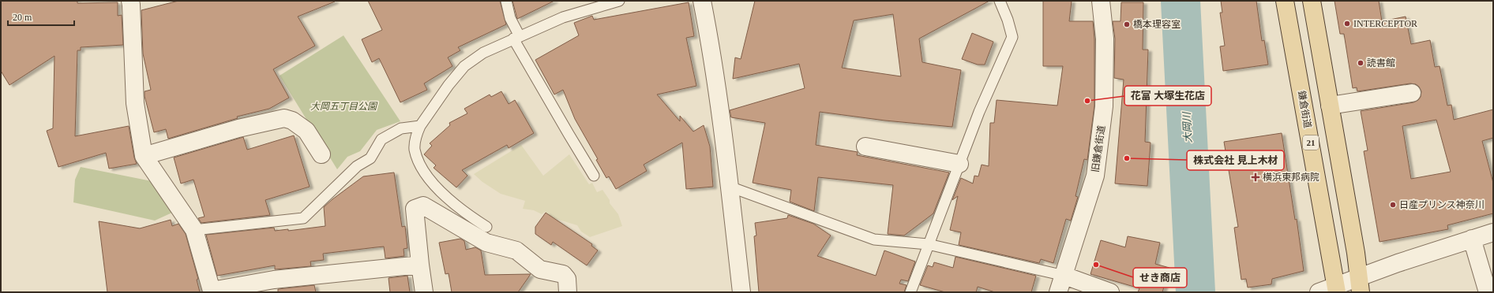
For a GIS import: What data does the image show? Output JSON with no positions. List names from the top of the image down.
{
  "streets": {
    "main road": ["鎌倉街道", "21"],
    "street": ["旧鎌倉街道"]
  },
  "water": ["大岡川"],
  "parks": ["大岡五丁目公園"],
  "places": {
    "other": [
      "INTERCEPTOR",
      "橋本理容室",
      "読書館",
      "花富 大塚生花店",
      "株式会社 見上木材",
      "日産プリンス神奈川",
      "せき商店"
    ],
    "health": ["横浜東邦病院"]
  },
  "scale_bar": "20 m"
}
